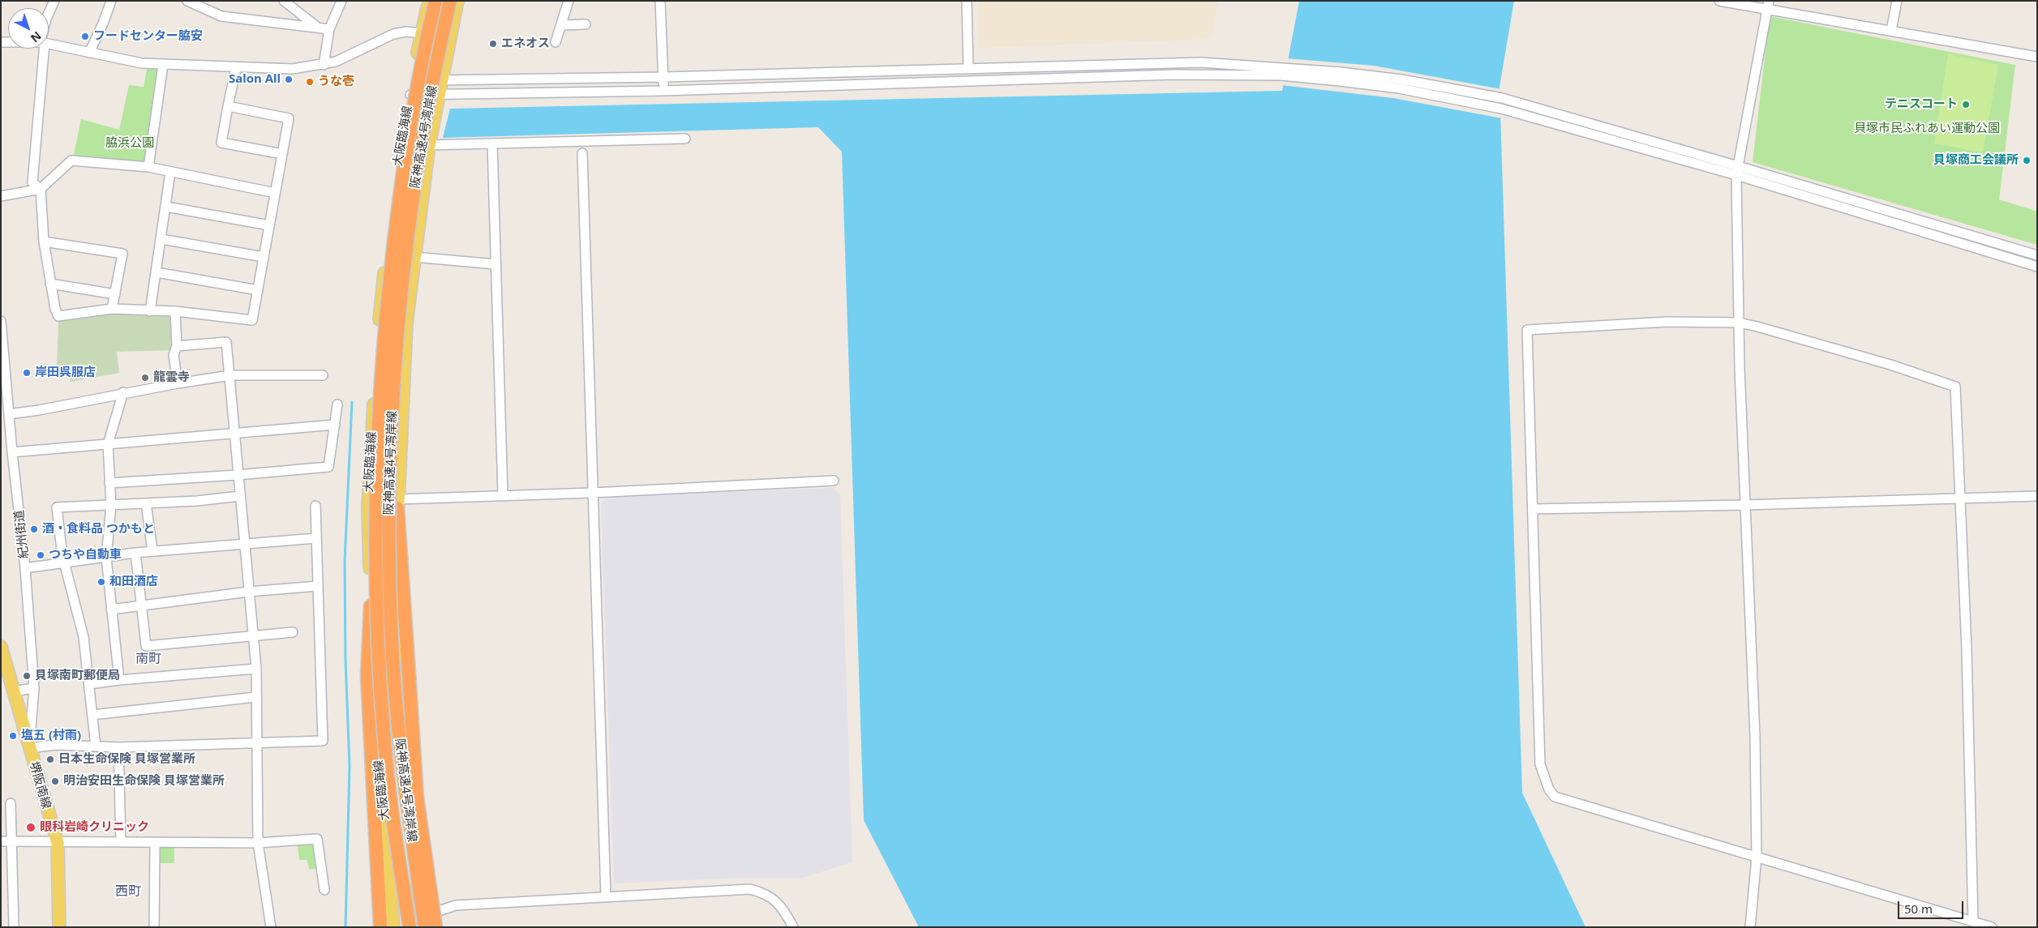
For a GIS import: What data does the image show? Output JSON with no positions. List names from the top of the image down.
{
  "streets": {
    "highway": ["阪神高速4号湾岸線"],
    "main road": ["大阪臨海線", "堺阪南線"],
    "street": ["紀州街道"]
  },
  "crossings": [
    ["大阪臨海線", "阪神高速4号湾岸線"],
    ["紀州街道", "堺阪南線"]
  ],
  "districts": ["南町", "西町"],
  "parks": ["貝塚市民ふれあい運動公園", "脇浜公園"],
  "places": [
    "フードセンター脇安",
    "エネオス",
    "Salon All",
    "うな壱",
    "テニスコート",
    "貝塚商工会議所",
    "岸田呉服店",
    "龍雲寺",
    "酒・食料品 つかもと",
    "つちや自動車",
    "和田酒店",
    "貝塚南町郵便局",
    "塩五 (村雨)",
    "日本生命保険 貝塚営業所",
    "明治安田生命保険 貝塚営業所",
    "眼科岩崎クリニック"
  ],
  "scale_bar": "50 m",
  "north": "bottom right"
}
